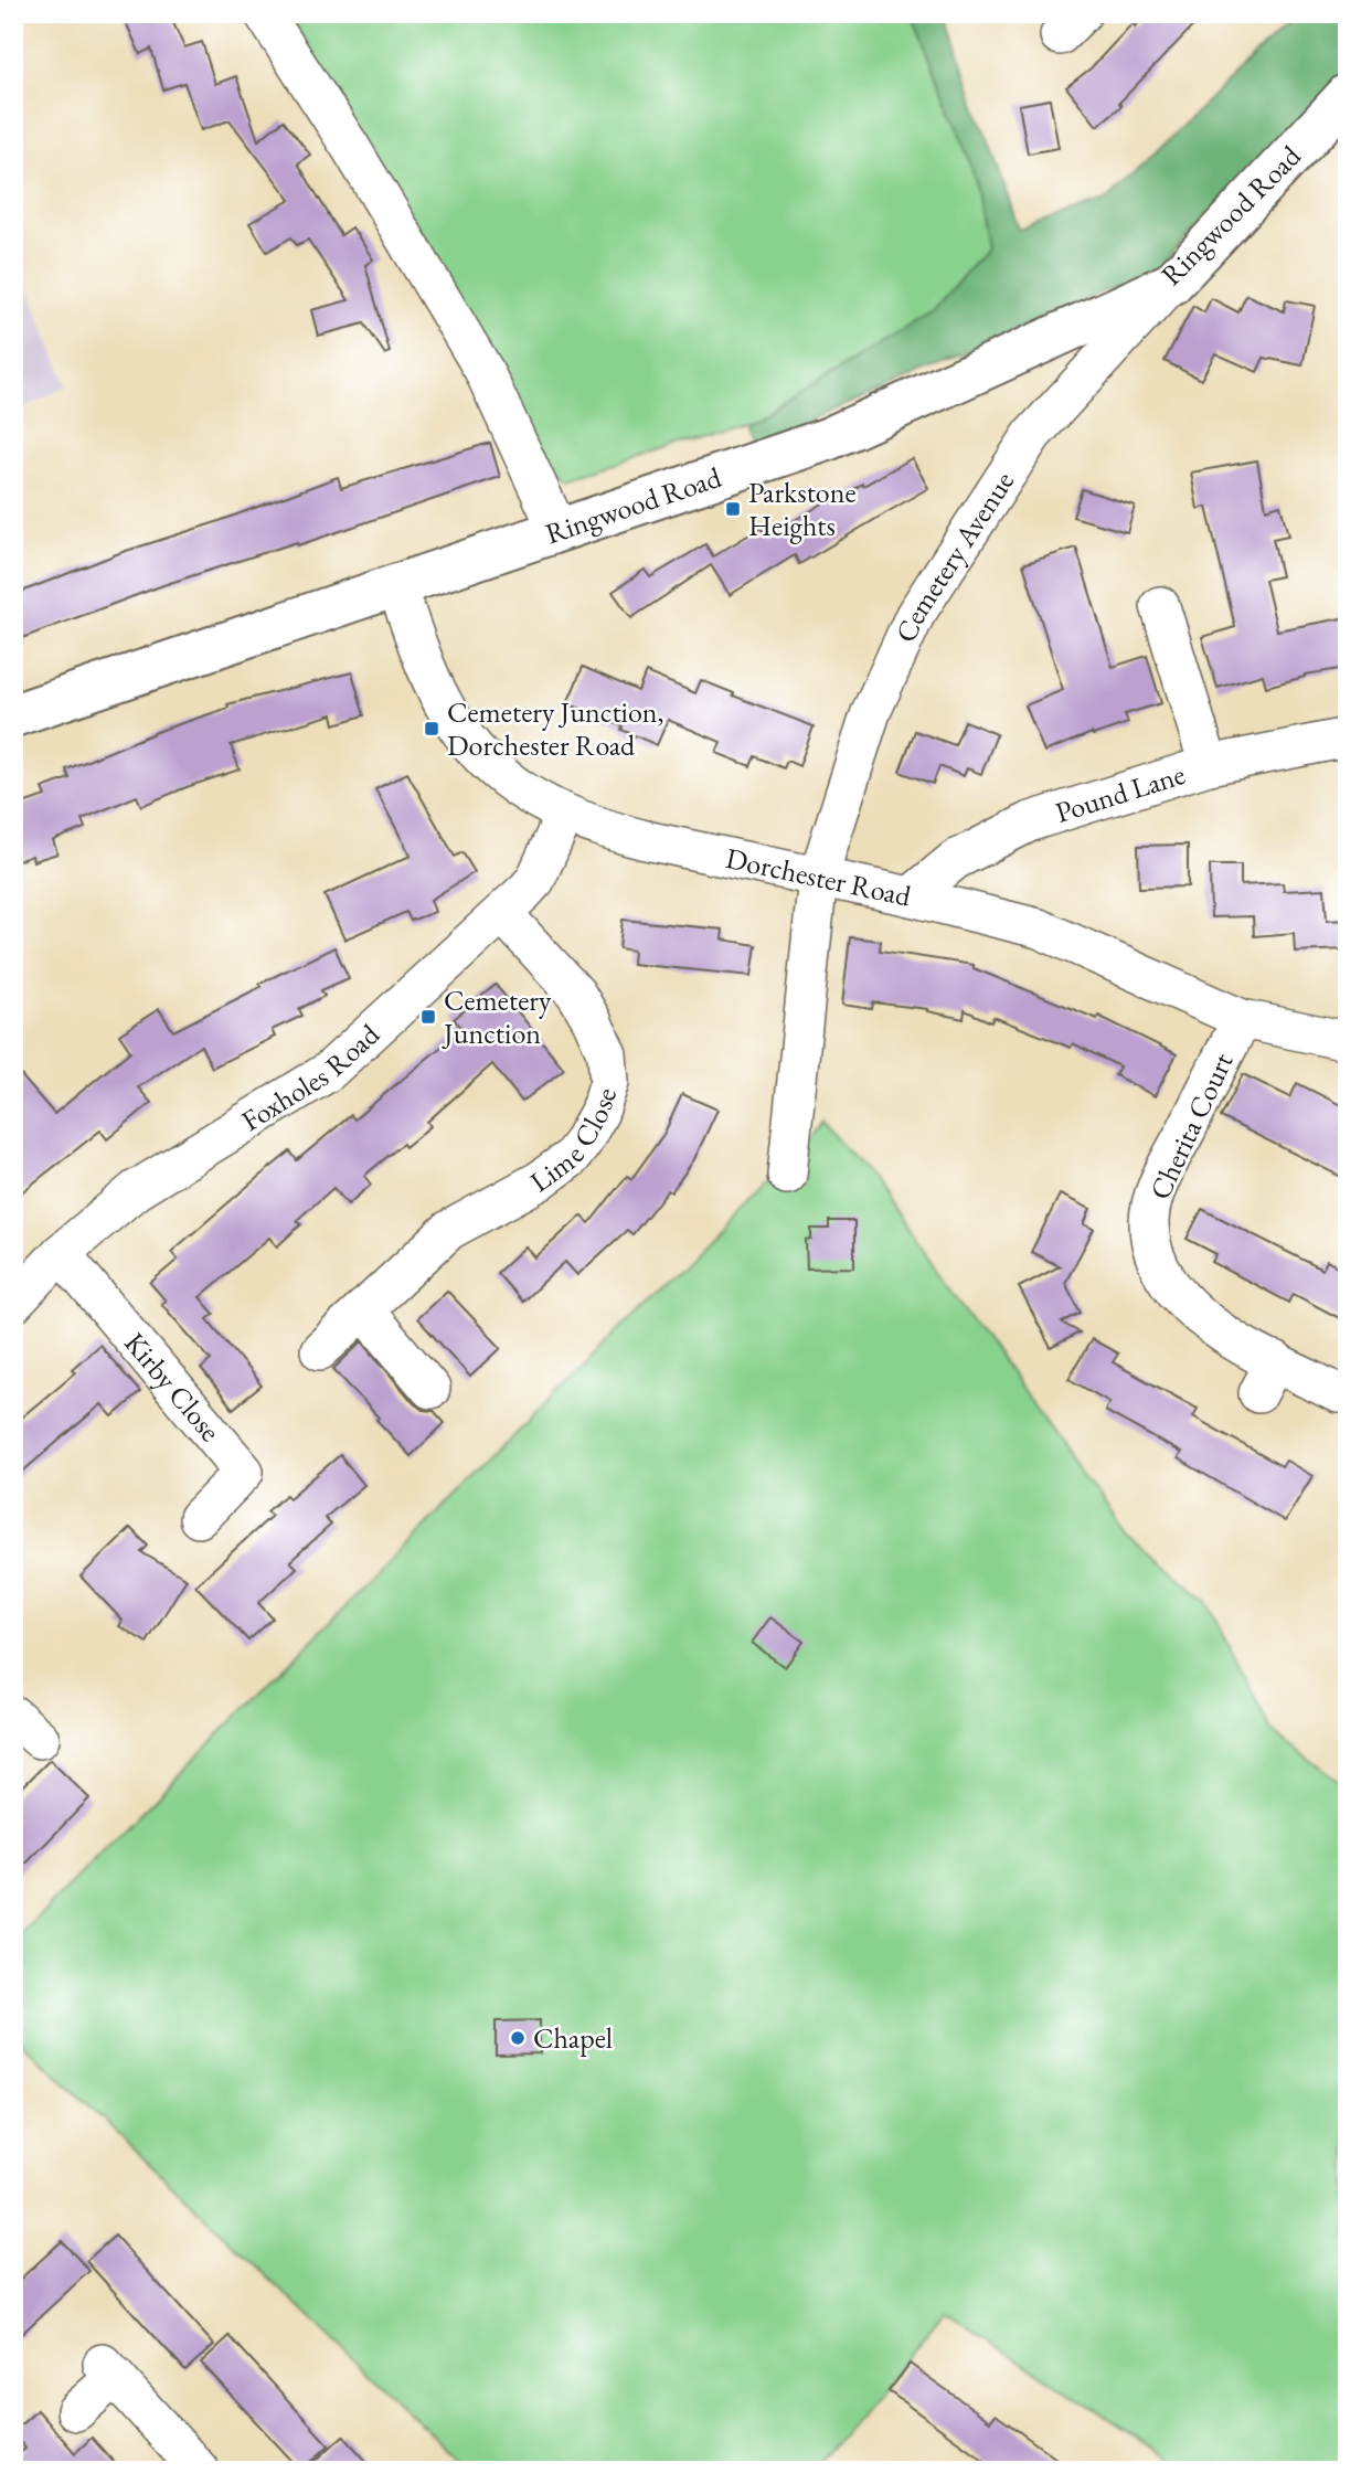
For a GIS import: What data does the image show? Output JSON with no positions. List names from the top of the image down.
{
  "streets": {
    "main road": ["Ringwood Road"],
    "street": [
      "Cemetery Avenue",
      "Pound Lane",
      "Dorchester Road",
      "Foxholes Road",
      "Cherita Court",
      "Lime Close",
      "Kirby Close"
    ]
  },
  "crossings": [
    ["Ringwood Road", "Cemetery Avenue"],
    ["Ringwood Road", "Dorchester Road"],
    ["Cemetery Avenue", "Dorchester Road"],
    ["Pound Lane", "Dorchester Road"],
    ["Dorchester Road", "Foxholes Road"],
    ["Dorchester Road", "Cherita Court"],
    ["Foxholes Road", "Lime Close"],
    ["Foxholes Road", "Kirby Close"]
  ],
  "places": {
    "transit": ["Parkstone Heights", "Cemetery Junction, Dorchester Road", "Cemetery Junction"],
    "other": ["Chapel"]
  }
}
